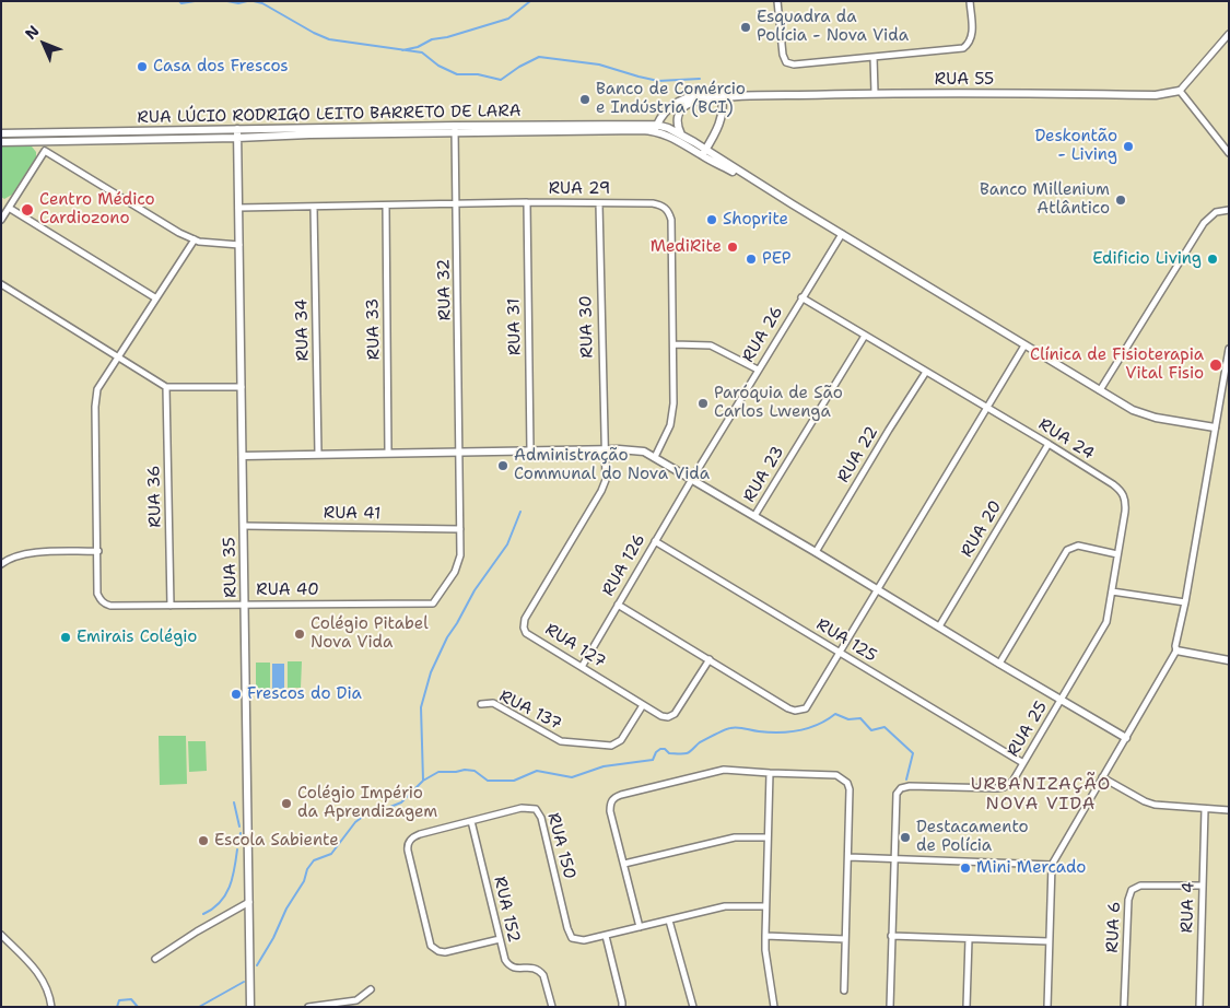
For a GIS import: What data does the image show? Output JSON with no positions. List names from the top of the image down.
{
  "streets": {
    "street": [
      "RUA 55",
      "RUA LÚCIO RODRIGO LEITO BARRETO DE LARA",
      "RUA 29",
      "RUA 32",
      "RUA 31",
      "RUA 30",
      "RUA 33",
      "RUA 34",
      "RUA 26",
      "RUA 24",
      "RUA 22",
      "RUA 23",
      "RUA 36",
      "RUA 41",
      "RUA 20",
      "RUA 126",
      "RUA 35",
      "RUA 40",
      "RUA 125",
      "RUA 127",
      "RUA 137",
      "RUA 25",
      "RUA 150",
      "RUA 4",
      "RUA 152",
      "RUA 6"
    ]
  },
  "crossings": [
    ["RUA LÚCIO RODRIGO LEITO BARRETO DE LARA", "RUA 32"],
    ["RUA LÚCIO RODRIGO LEITO BARRETO DE LARA", "RUA 35"],
    ["RUA 29", "RUA 32"],
    ["RUA 29", "RUA 31"],
    ["RUA 29", "RUA 30"],
    ["RUA 29", "RUA 33"],
    ["RUA 29", "RUA 34"],
    ["RUA 29", "RUA 35"],
    ["RUA 32", "RUA 41"],
    ["RUA 32", "RUA 40"],
    ["RUA 30", "RUA 127"],
    ["RUA 26", "RUA 24"],
    ["RUA 26", "RUA 126"],
    ["RUA 24", "RUA 22"],
    ["RUA 24", "RUA 23"],
    ["RUA 24", "RUA 20"],
    ["RUA 24", "RUA 25"],
    ["RUA 36", "RUA 40"],
    ["RUA 41", "RUA 35"],
    ["RUA 126", "RUA 125"],
    ["RUA 126", "RUA 127"],
    ["RUA 35", "RUA 40"],
    ["RUA 125", "RUA 25"],
    ["RUA 127", "RUA 137"],
    ["RUA 150", "RUA 152"],
    ["RUA 4", "RUA 6"]
  ],
  "districts": ["URBANIZAÇÃO NOVA VIDA"],
  "places": [
    "Esquadra da Polícia - Nova Vida",
    "Casa dos Frescos",
    "Banco de Comércio e Indústria (BCI)",
    "Deskontão - Living",
    "Banco Millenium Atlântico",
    "Centro Médico Cardiozono",
    "Shoprite",
    "MediRite",
    "PEP",
    "Edificio Living",
    "Clínica de Fisioterapia Vital Fisio",
    "Paróquia de São Carlos Lwenga",
    "Administração Communal do Nova Vida",
    "Colégio Pitabel Nova Vida",
    "Emirais Colégio",
    "Frescos do Dia",
    "Colégio Império da Aprendizagem",
    "Destacamento de Polícia",
    "Escola Sabiente",
    "Mini Mercado"
  ],
  "north": "top left"
}
